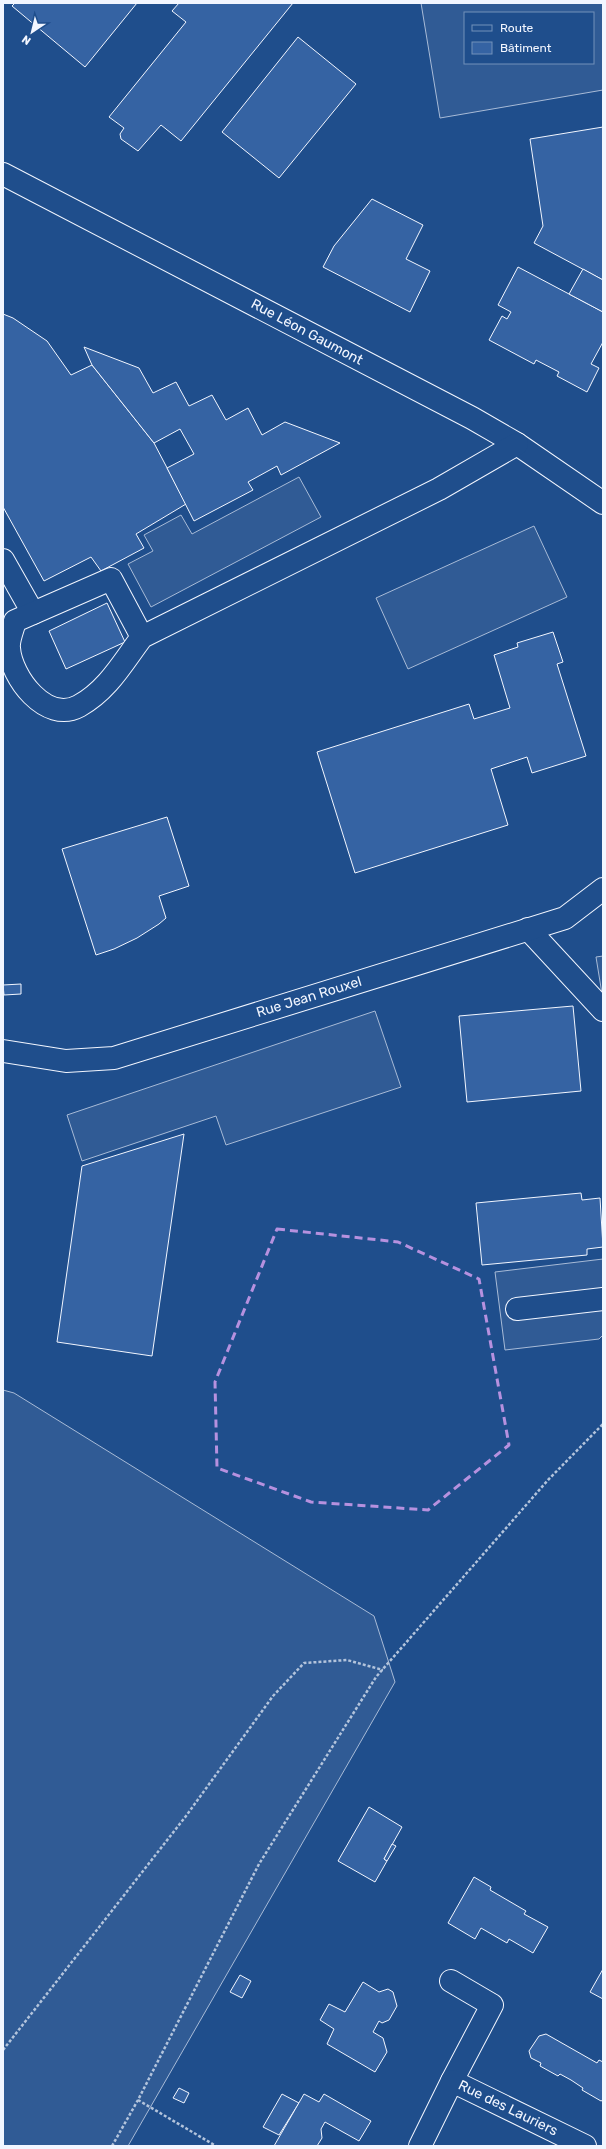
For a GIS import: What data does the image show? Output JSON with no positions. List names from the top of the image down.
{
  "streets": {
    "street": ["Rue Léon Gaumont", "Rue Jean Rouxel", "Rue des Lauriers"]
  },
  "legend": ["Route", "Bâtiment"],
  "north": "bottom left"
}
